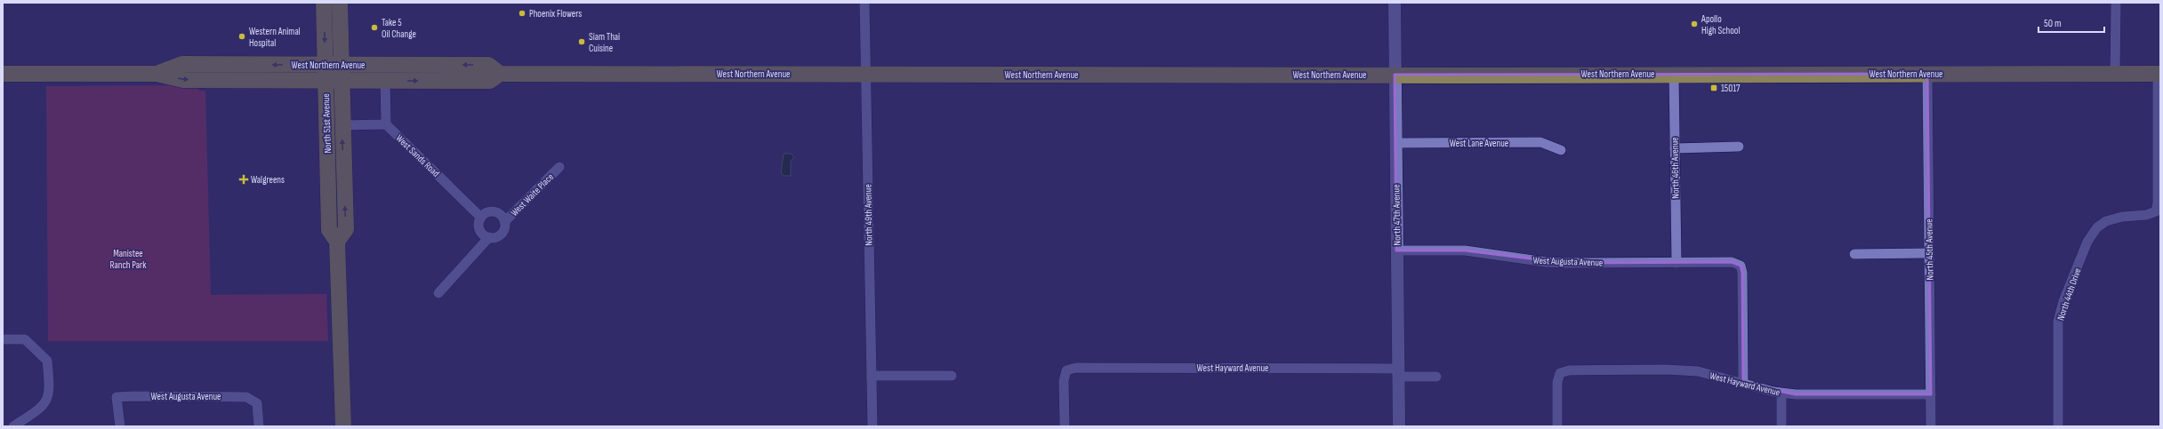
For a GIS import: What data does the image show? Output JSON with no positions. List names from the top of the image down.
{
  "streets": {
    "main road": ["West Northern Avenue", "North 51st Avenue"],
    "street": [
      "West Lane Avenue",
      "West Sands Road",
      "North 46th Avenue",
      "West Waite Place",
      "North 49th Avenue",
      "North 47th Avenue",
      "North 45th Avenue",
      "West Augusta Avenue",
      "North 44th Drive",
      "West Hayward Avenue"
    ]
  },
  "crossings": [
    ["West Northern Avenue", "North 51st Avenue"],
    ["West Northern Avenue", "North 46th Avenue"],
    ["West Northern Avenue", "North 49th Avenue"],
    ["West Northern Avenue", "North 47th Avenue"],
    ["West Northern Avenue", "North 45th Avenue"],
    ["West Northern Avenue", "North 44th Drive"],
    ["West Lane Avenue", "North 47th Avenue"],
    ["West Sands Road", "West Waite Place"],
    ["North 46th Avenue", "West Augusta Avenue"],
    ["North 47th Avenue", "West Augusta Avenue"],
    ["North 47th Avenue", "West Hayward Avenue"],
    ["North 45th Avenue", "West Hayward Avenue"],
    ["West Augusta Avenue", "West Hayward Avenue"]
  ],
  "parks": ["Manistee Ranch Park"],
  "places": {
    "other": [
      "Phoenix Flowers",
      "Apollo High School",
      "Take 5 Oil Change",
      "Western Animal Hospital",
      "Siam Thai Cuisine"
    ],
    "transit": ["15017"],
    "health": ["Walgreens"]
  },
  "scale_bar": "50 m"
}
